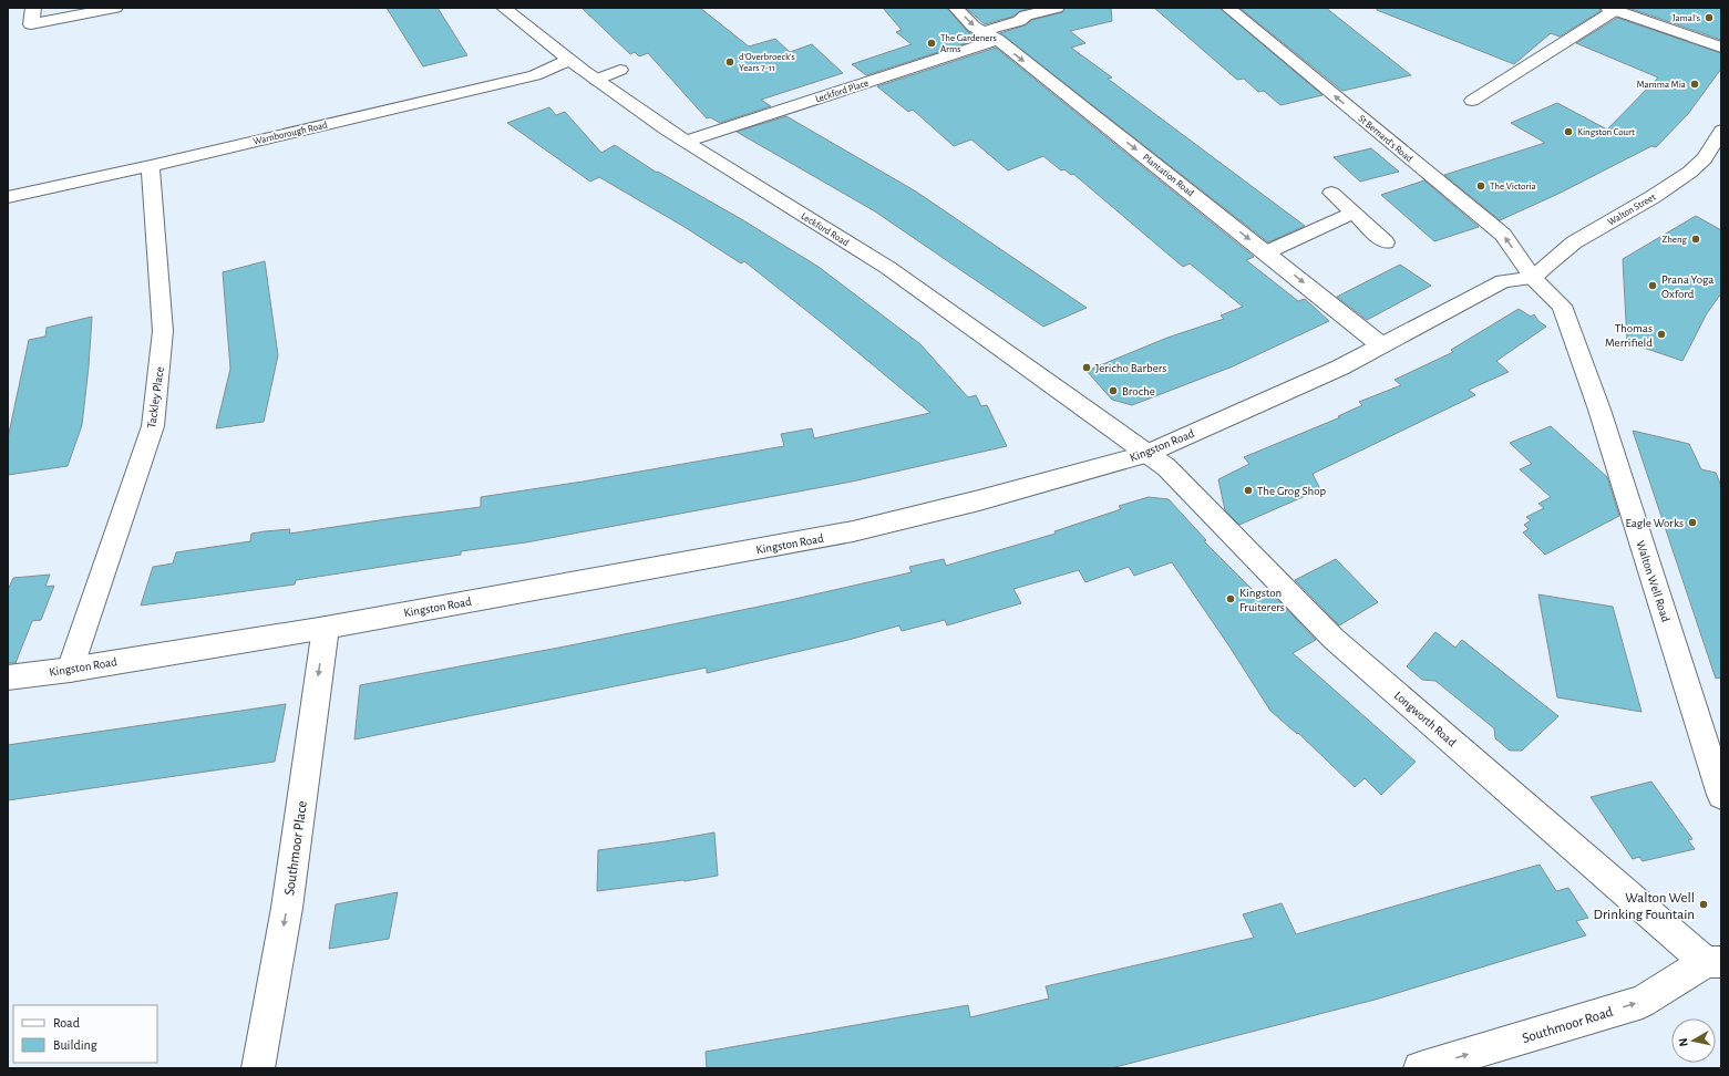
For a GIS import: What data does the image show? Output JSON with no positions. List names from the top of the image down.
{
  "streets": {
    "street": [
      "Leckford Place",
      "Warnborough Road",
      "St Bernard's Road",
      "Plantation Road",
      "Walton Street",
      "Leckford Road",
      "Tackley Place",
      "Kingston Road",
      "Walton Well Road",
      "Longworth Road",
      "Southmoor Place",
      "Southmoor Road"
    ]
  },
  "crossings": [
    ["Leckford Place", "Plantation Road"],
    ["Leckford Place", "Leckford Road"],
    ["Warnborough Road", "Leckford Road"],
    ["Warnborough Road", "Tackley Place"],
    ["St Bernard's Road", "Walton Street"],
    ["St Bernard's Road", "Kingston Road"],
    ["St Bernard's Road", "Walton Well Road"],
    ["Plantation Road", "Kingston Road"],
    ["Walton Street", "Kingston Road"],
    ["Walton Street", "Walton Well Road"],
    ["Leckford Road", "Kingston Road"],
    ["Leckford Road", "Longworth Road"],
    ["Tackley Place", "Kingston Road"],
    ["Kingston Road", "Walton Well Road"],
    ["Kingston Road", "Longworth Road"],
    ["Kingston Road", "Southmoor Place"],
    ["Longworth Road", "Southmoor Road"]
  ],
  "one_way": [
    "St Bernard's Road",
    "Plantation Road",
    "Southmoor Place",
    "Southmoor Road"
  ],
  "places": [
    "Jamal's",
    "The Gardeners Arms",
    "d'Overbroeck's Years 7-11",
    "Mamma Mia",
    "Kingston Court",
    "The Victoria",
    "Zheng",
    "Prana Yoga Oxford",
    "Thomas Merrifield",
    "Jericho Barbers",
    "Broche",
    "The Grog Shop",
    "Eagle Works",
    "Kingston Fruiterers",
    "Walton Well Drinking Fountain"
  ],
  "legend": ["Road", "Building"],
  "north": "left"
}
